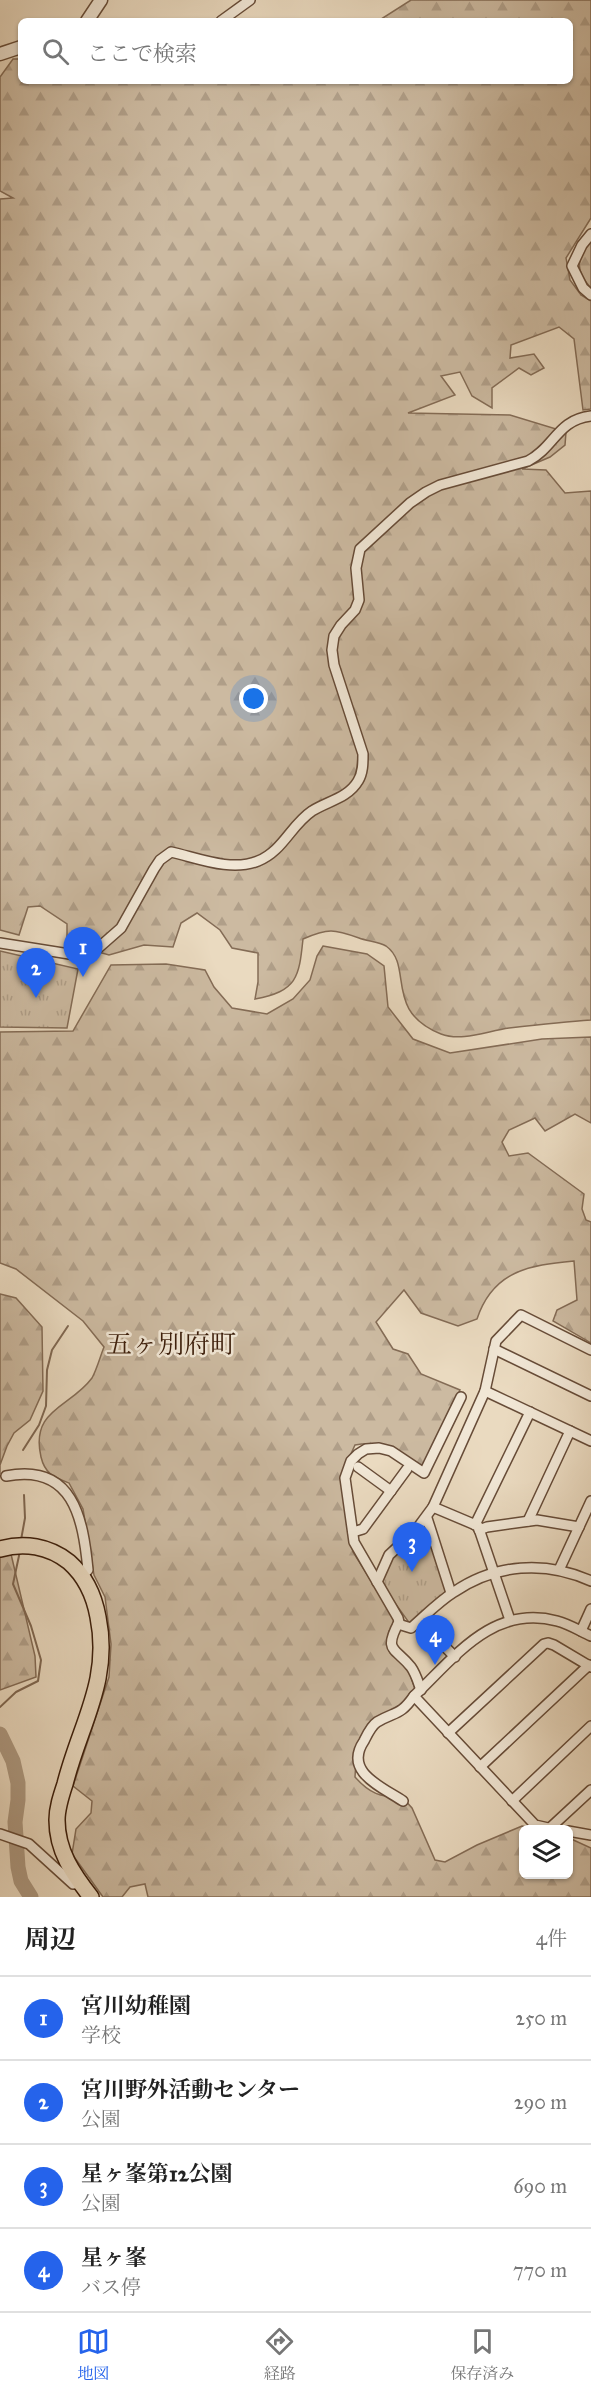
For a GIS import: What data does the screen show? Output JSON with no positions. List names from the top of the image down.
{
  "districts": ["五ヶ別府町"],
  "page": {
    "search": "ここで検索",
    "pins": [
      "1",
      "2",
      "3",
      "4"
    ],
    "heading": ["周辺", "4件"],
    "list": [
      {
        "mark": "1",
        "name": "宮川幼稚園",
        "note": "学校",
        "value": "250 m"
      },
      {
        "mark": "2",
        "name": "宮川野外活動センター",
        "note": "公園",
        "value": "290 m"
      },
      {
        "mark": "3",
        "name": "星ヶ峯第12公園",
        "note": "公園",
        "value": "690 m"
      },
      {
        "mark": "4",
        "name": "星ヶ峯",
        "note": "バス停",
        "value": "770 m"
      }
    ],
    "nav": ["地図", "経路", "保存済み"]
  }
}
